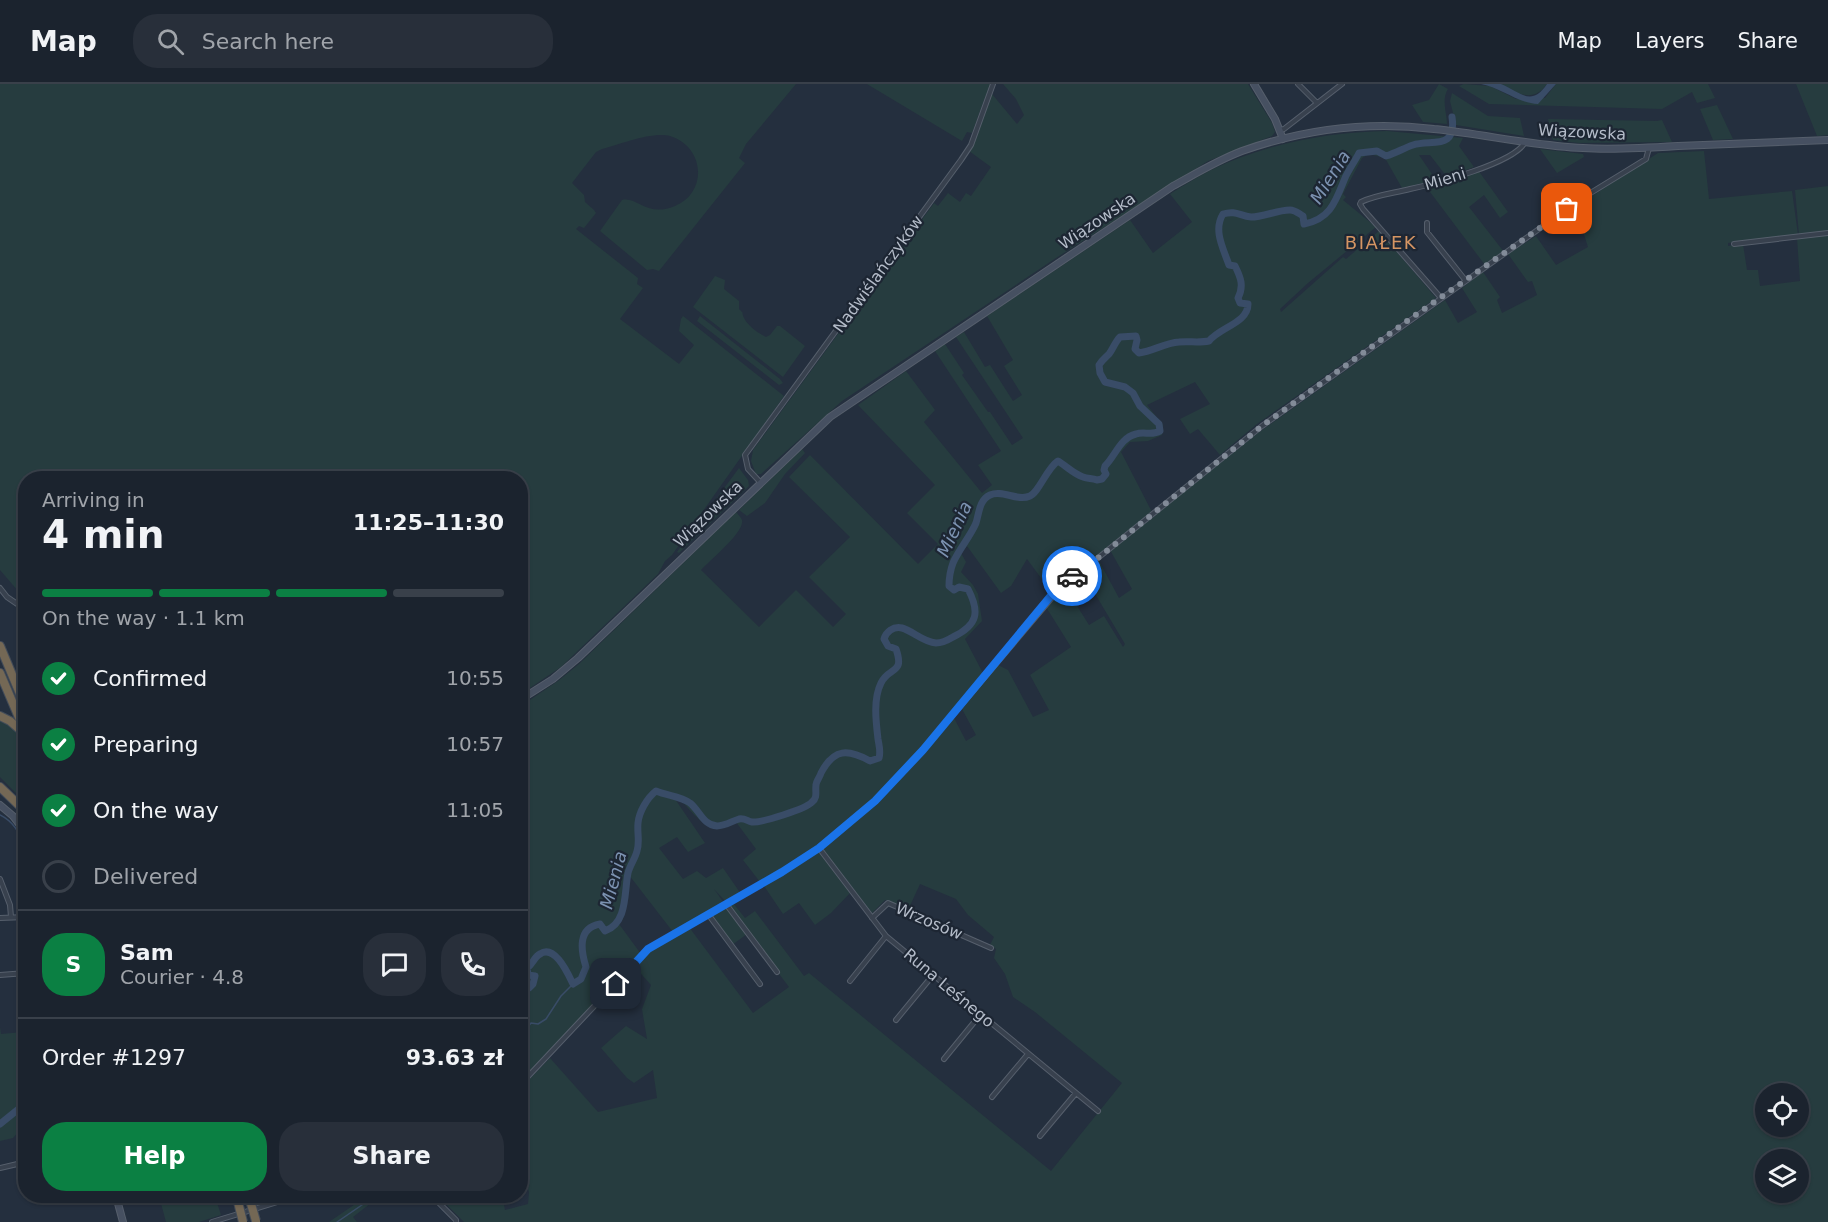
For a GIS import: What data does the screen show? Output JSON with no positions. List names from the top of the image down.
{
  "streets": {
    "main road": ["Wiązowska"],
    "street": [
      "Mieni",
      "Nadwiślańczyków",
      "Wrzosów",
      "Runa Leśnego"
    ]
  },
  "crossings": [
    ["Wiązowska", "Mieni"],
    ["Wiązowska", "Nadwiślańczyków"],
    ["Wrzosów", "Runa Leśnego"]
  ],
  "districts": ["BIAŁEK"],
  "water": ["Mienia"],
  "page": {
    "header": "Map",
    "search": "Search here",
    "nav": ["Map", "Layers", "Share"],
    "heading": ["4 min", "Arriving in", "11:25–11:30"],
    "panel": [
      "Sam",
      "Courier · 4.8",
      "Order #1297",
      "93.63 zł"
    ],
    "bar": "On the way · 1.1 km",
    "list": [
      ["Confirmed", "10:55"],
      ["Preparing", "10:57"],
      ["On the way", "11:05"],
      "Delivered"
    ],
    "round": "S",
    "buttons": ["Help", "Share"]
  }
}
